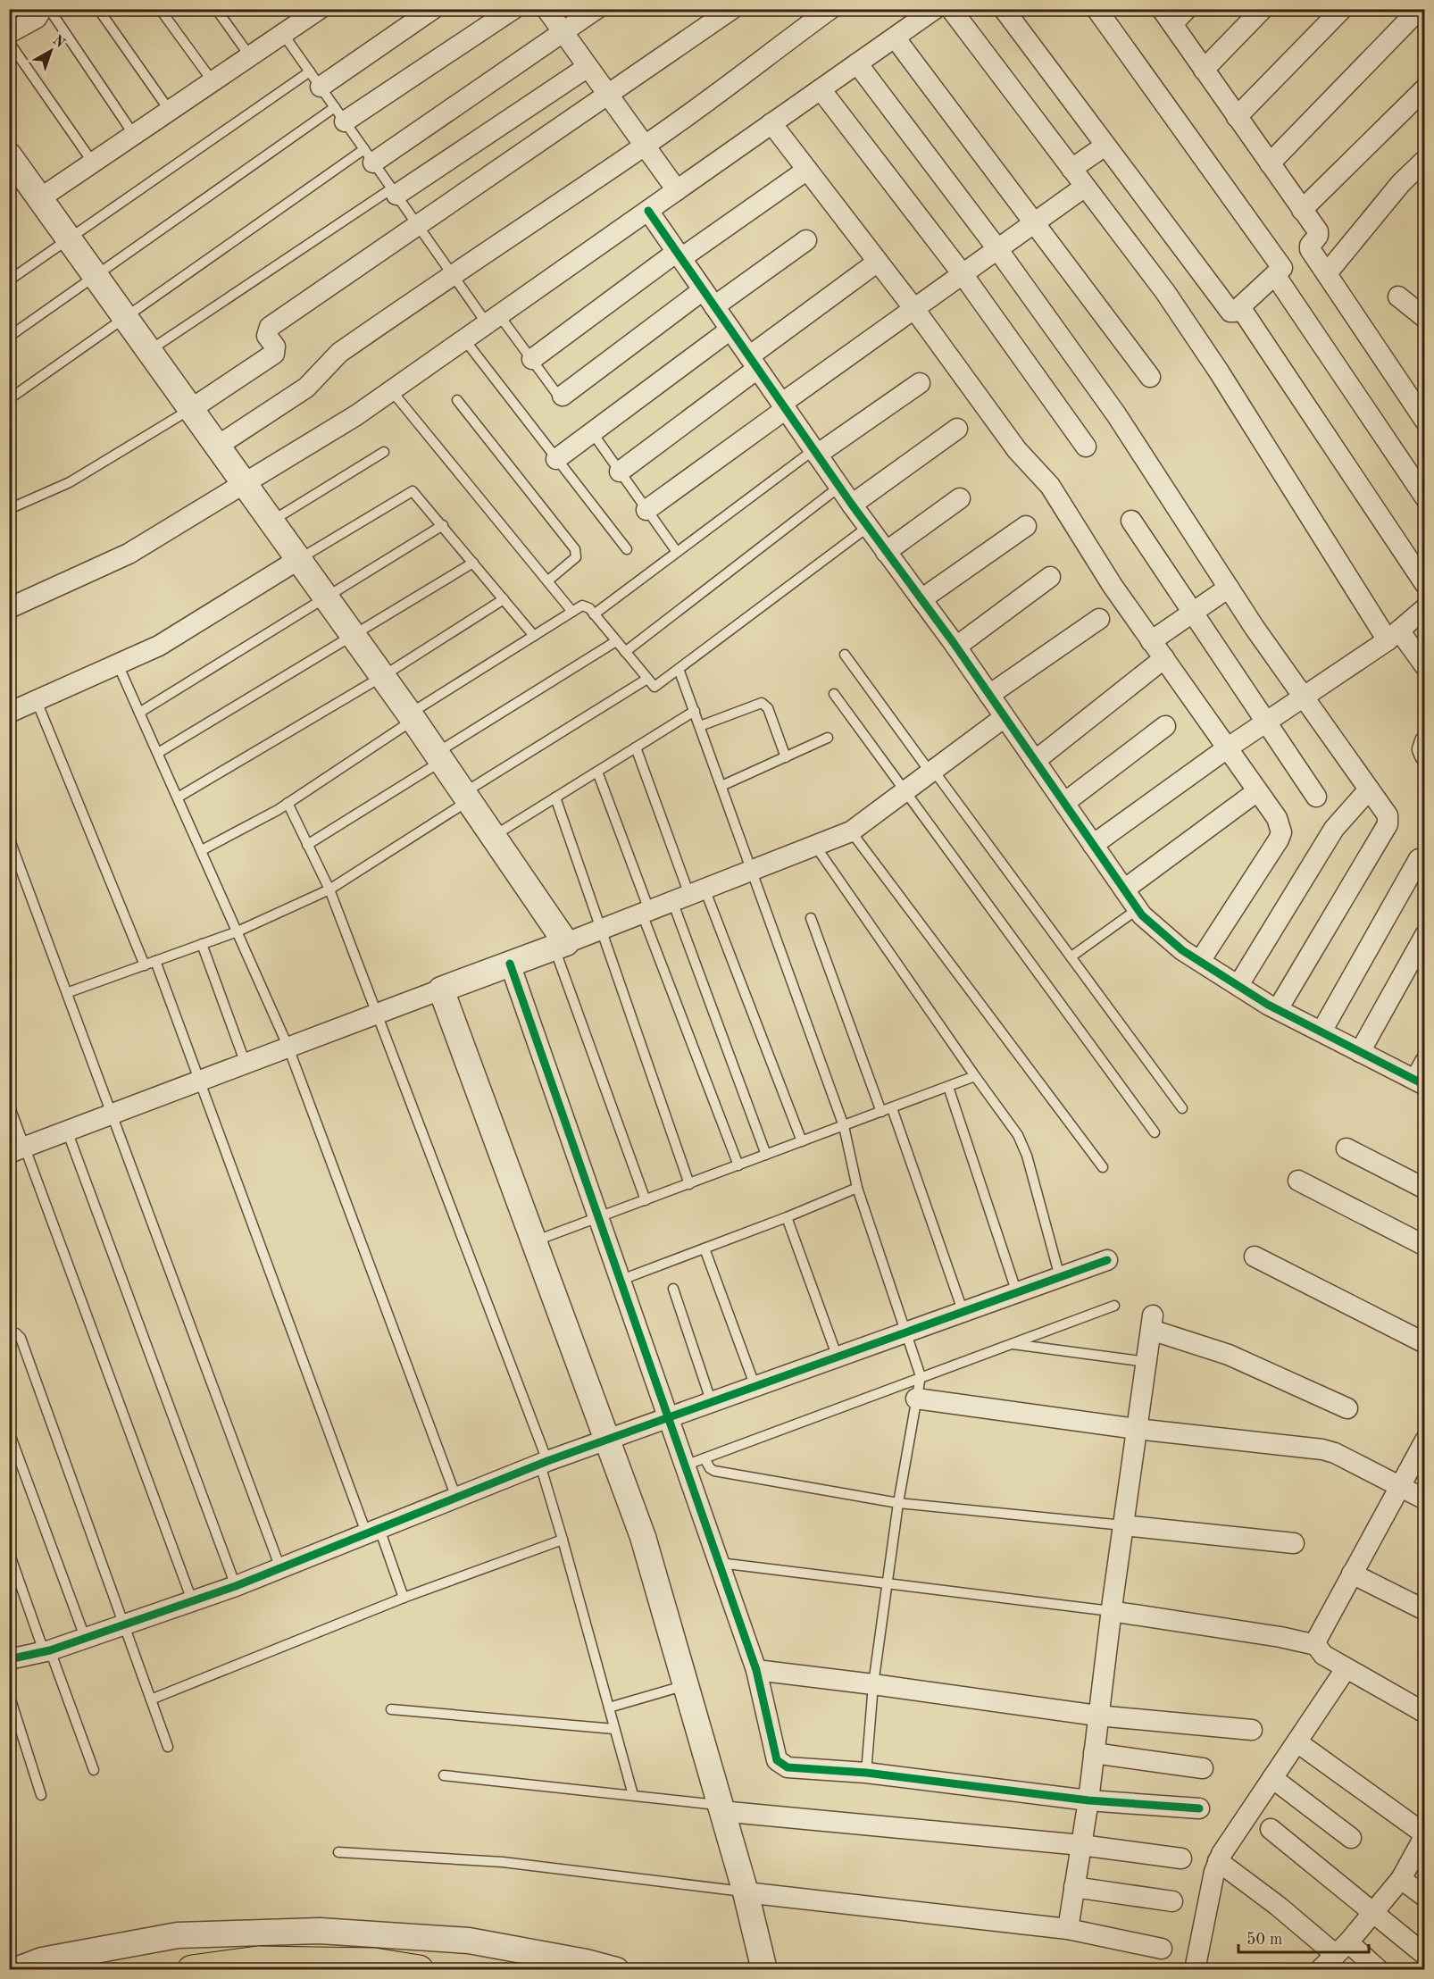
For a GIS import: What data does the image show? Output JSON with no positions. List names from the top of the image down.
{
  "scale_bar": "50 m",
  "north": "top right"
}
